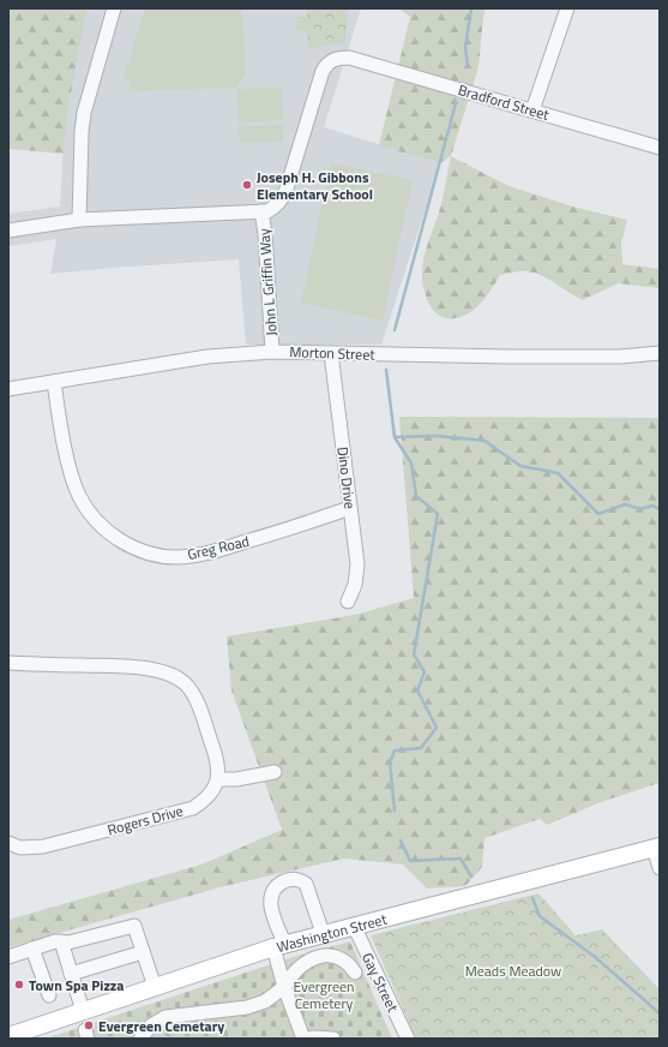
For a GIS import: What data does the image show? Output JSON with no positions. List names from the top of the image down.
{
  "streets": {
    "main road": ["Washington Street"],
    "street": [
      "Bradford Street",
      "John L Griffin Way",
      "Morton Street",
      "Dino Drive",
      "Greg Road",
      "Rogers Drive",
      "Gay Street"
    ]
  },
  "crossings": [
    ["Bradford Street", "John L Griffin Way"],
    ["John L Griffin Way", "Morton Street"],
    ["Morton Street", "Dino Drive"],
    ["Morton Street", "Greg Road"],
    ["Dino Drive", "Greg Road"],
    ["Washington Street", "Gay Street"]
  ],
  "parks": ["Meads Meadow", "Evergreen Cemetery"],
  "places": ["Joseph H. Gibbons Elementary School", "Town Spa Pizza", "Evergreen Cemetary"]
}
